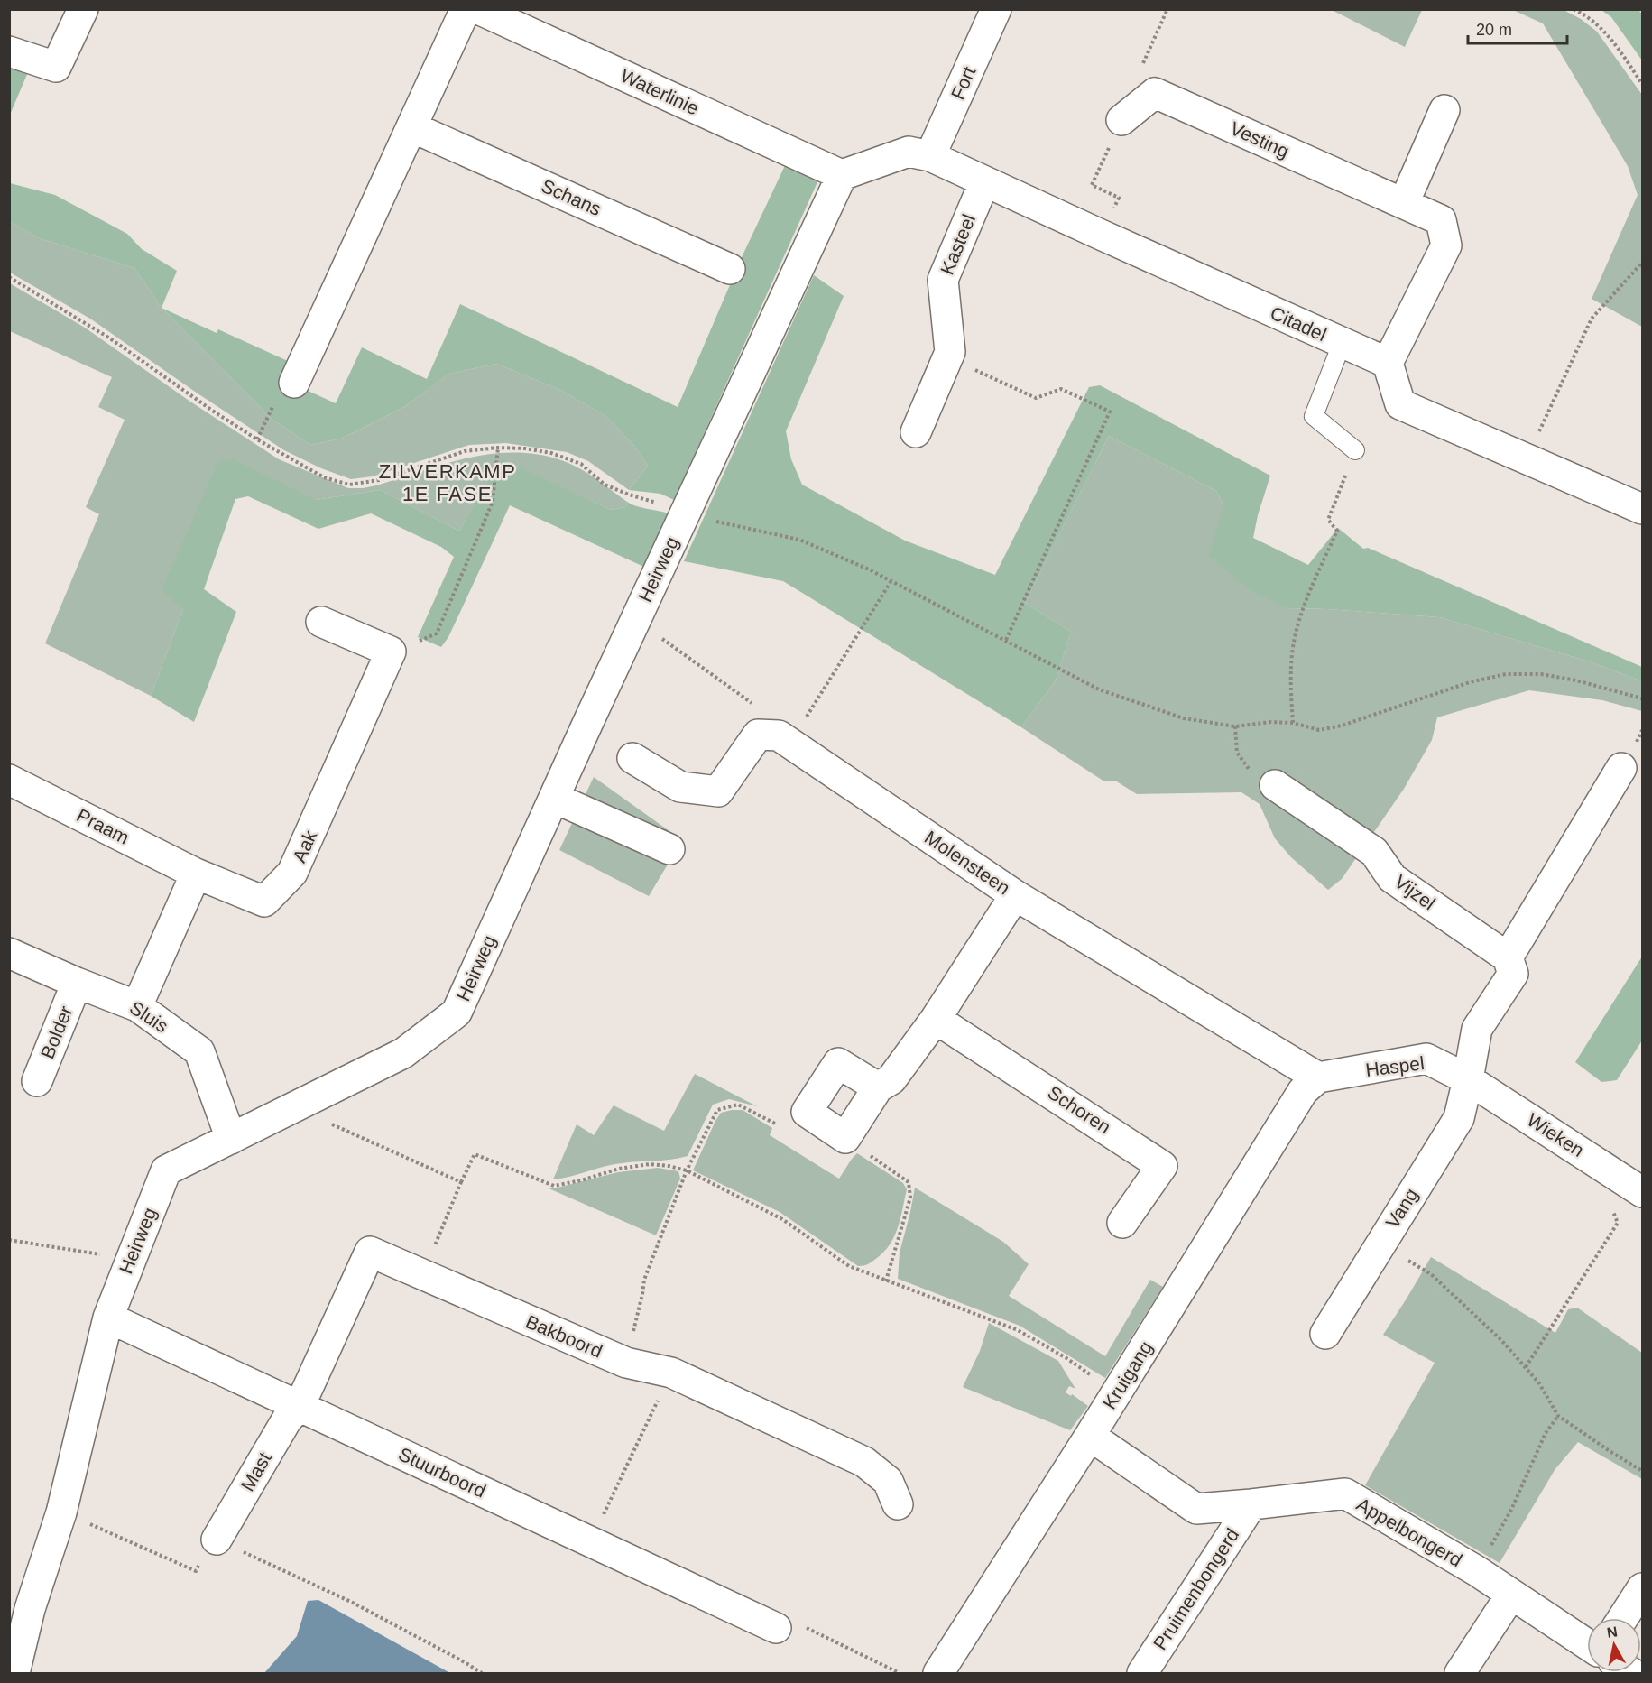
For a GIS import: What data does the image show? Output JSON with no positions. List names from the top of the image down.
{
  "streets": {
    "street": [
      "Fort",
      "Waterlinie",
      "Vesting",
      "Schans",
      "Kasteel",
      "Citadel",
      "Heirweg",
      "Praam",
      "Aak",
      "Molensteen",
      "Vijzel",
      "Sluis",
      "Bolder",
      "Haspel",
      "Schoren",
      "Wieken",
      "Vang",
      "Bakboord",
      "Kruigang",
      "Mast",
      "Stuurboord",
      "Appelbongerd",
      "Pruimenbongerd"
    ]
  },
  "crossings": [
    ["Fort", "Citadel"],
    ["Waterlinie", "Citadel"],
    ["Waterlinie", "Heirweg"],
    ["Vesting", "Citadel"],
    ["Kasteel", "Citadel"],
    ["Citadel", "Heirweg"],
    ["Heirweg", "Sluis"],
    ["Heirweg", "Stuurboord"],
    ["Praam", "Aak"],
    ["Molensteen", "Haspel"],
    ["Molensteen", "Kruigang"],
    ["Sluis", "Bolder"],
    ["Haspel", "Wieken"],
    ["Haspel", "Vang"],
    ["Haspel", "Kruigang"],
    ["Wieken", "Vang"],
    ["Bakboord", "Mast"],
    ["Bakboord", "Stuurboord"],
    ["Kruigang", "Appelbongerd"],
    ["Mast", "Stuurboord"],
    ["Appelbongerd", "Pruimenbongerd"]
  ],
  "districts": ["ZILVERKAMP 1E FASE"],
  "scale_bar": "20 m",
  "north": "top"
}
